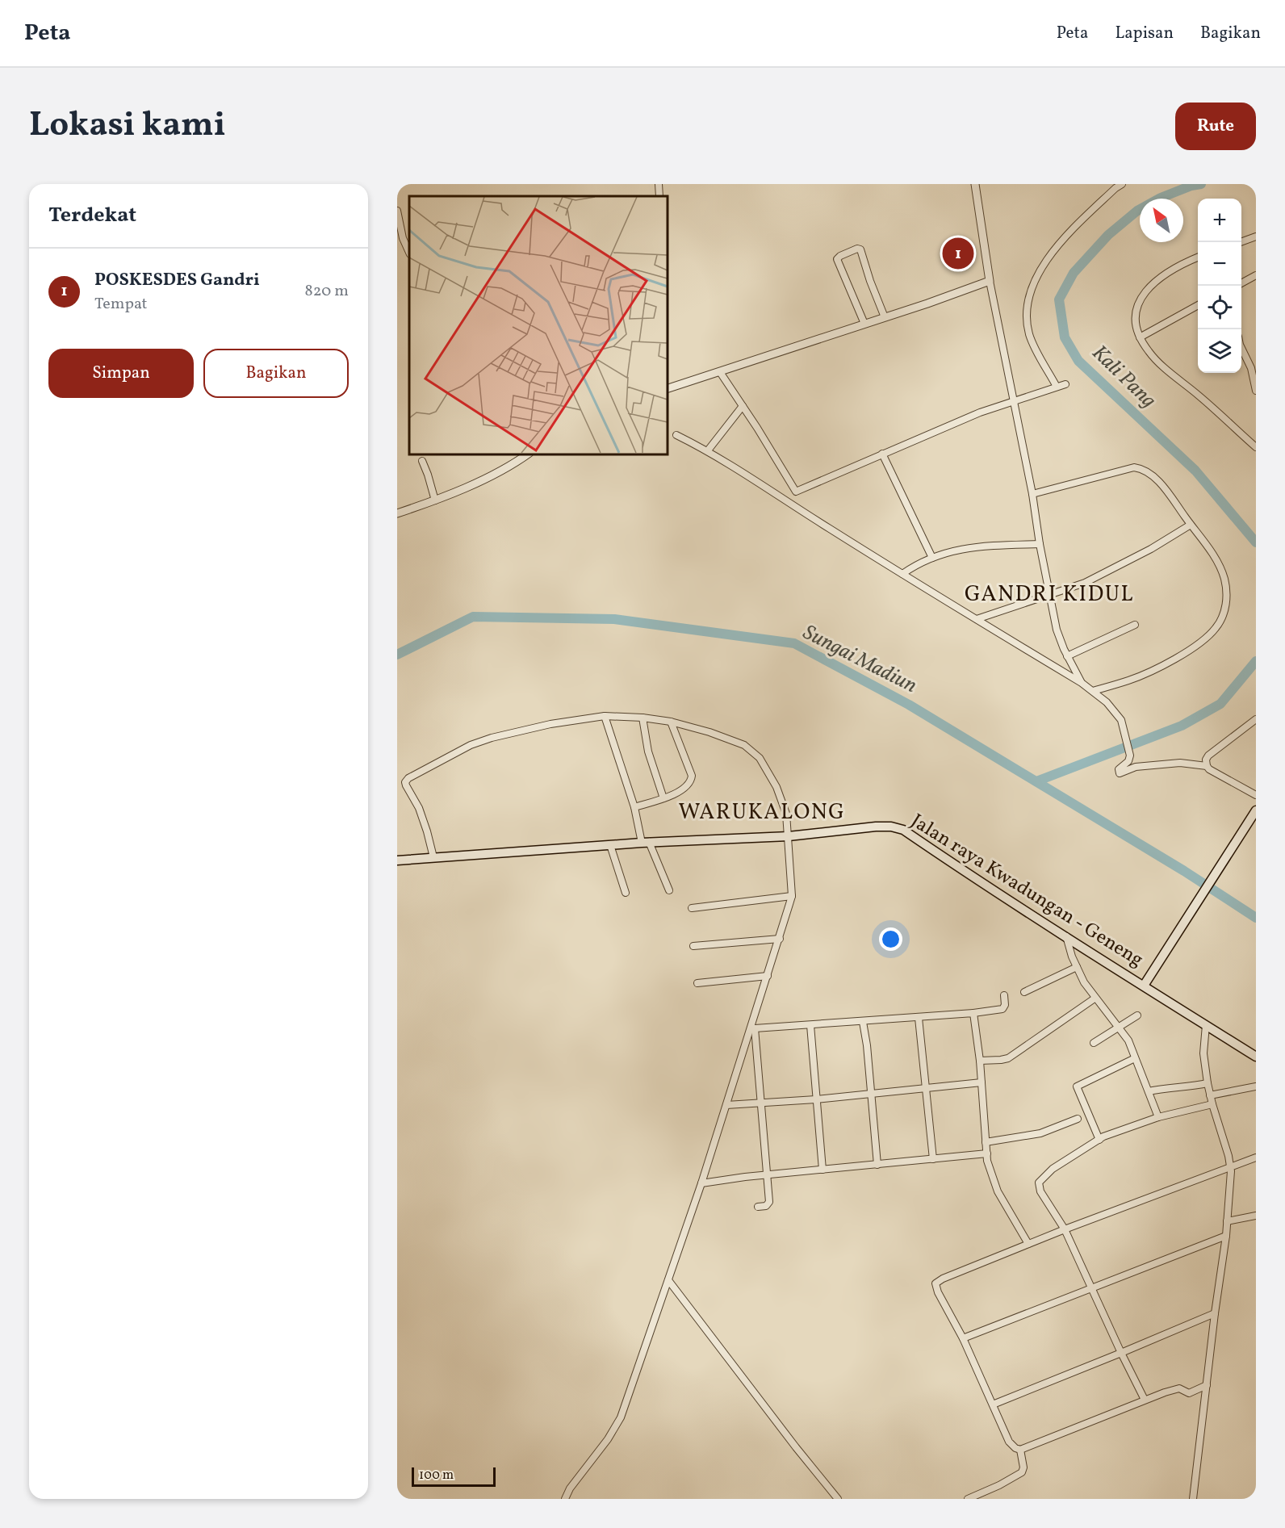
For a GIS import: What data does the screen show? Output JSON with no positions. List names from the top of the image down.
{
  "streets": {
    "main road": ["Jalan raya Kwadungan - Geneng"]
  },
  "districts": ["GANDRI KIDUL", "WARUKALONG"],
  "water": ["Kali Pang", "Sungai Madiun"],
  "scale_bar": "100 m",
  "north": "top left",
  "page": {
    "header": "Peta",
    "nav": ["Peta", "Lapisan", "Bagikan"],
    "title": "Lokasi kami",
    "buttons": [
      "Rute",
      ["Simpan", "Bagikan"]
    ],
    "heading": "Terdekat",
    "map_buttons": ["+", "−"],
    "pins": "1",
    "list": [
      {
        "mark": "1",
        "name": "POSKESDES Gandri",
        "note": "Tempat",
        "value": "820 m"
      }
    ],
    "scale": "100 m"
  }
}
